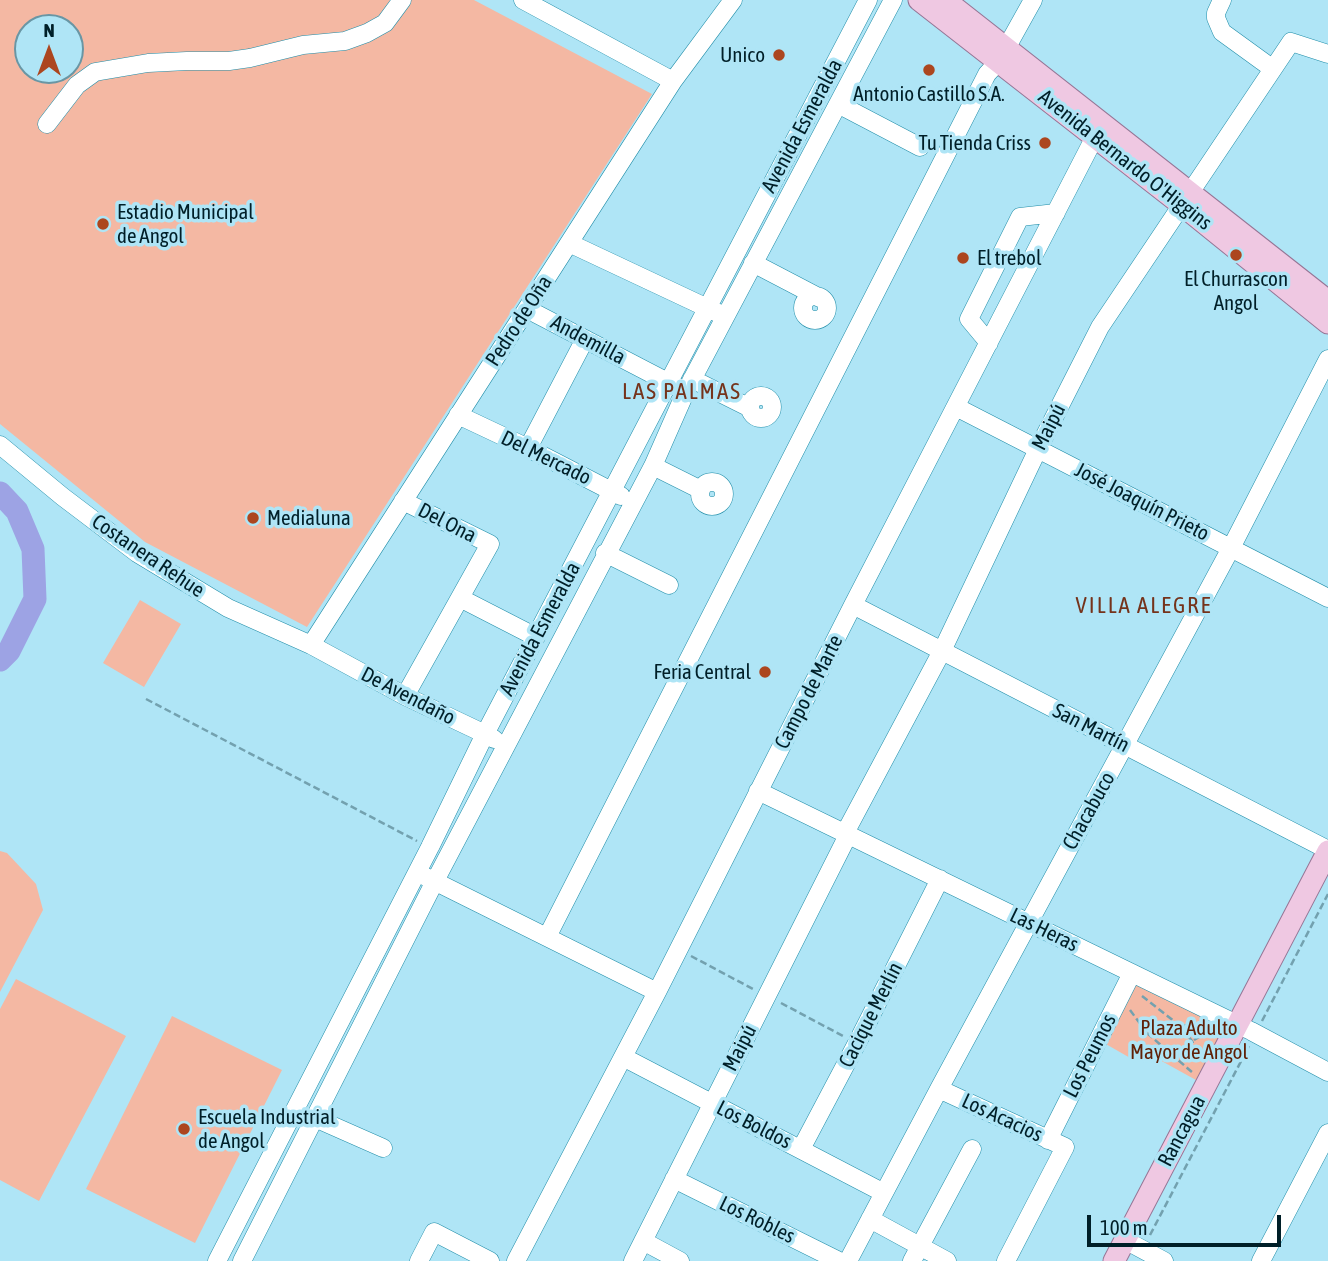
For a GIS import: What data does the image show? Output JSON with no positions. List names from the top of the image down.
{
  "streets": {
    "main road": ["Avenida Bernardo O'Higgins", "Rancagua"],
    "street": [
      "Avenida Esmeralda",
      "Pedro de Oña",
      "Andemilla",
      "Maipú",
      "Del Mercado",
      "José Joaquín Prieto",
      "Del Ona",
      "Costanera Rehue",
      "Campo de Marte",
      "De Avendaño",
      "San Martín",
      "Chacabuco",
      "Las Heras",
      "Cacique Merlín",
      "Los Peumos",
      "Los Acacios",
      "Los Boldos",
      "Los Robles"
    ]
  },
  "crossings": [
    ["Avenida Esmeralda", "Andemilla"],
    ["Avenida Esmeralda", "Del Mercado"],
    ["Avenida Esmeralda", "De Avendaño"],
    ["Avenida Bernardo O'Higgins", "Maipú"],
    ["Avenida Bernardo O'Higgins", "Campo de Marte"],
    ["Pedro de Oña", "Andemilla"],
    ["Pedro de Oña", "Del Mercado"],
    ["Pedro de Oña", "Del Ona"],
    ["Pedro de Oña", "Costanera Rehue"],
    ["Pedro de Oña", "De Avendaño"],
    ["Maipú", "José Joaquín Prieto"],
    ["Maipú", "San Martín"],
    ["Maipú", "Las Heras"],
    ["Maipú", "Los Boldos"],
    ["Maipú", "Los Robles"],
    ["José Joaquín Prieto", "Campo de Marte"],
    ["José Joaquín Prieto", "Chacabuco"],
    ["Costanera Rehue", "De Avendaño"],
    ["Campo de Marte", "San Martín"],
    ["Campo de Marte", "Las Heras"],
    ["Campo de Marte", "Los Boldos"],
    ["San Martín", "Chacabuco"],
    ["San Martín", "Rancagua"],
    ["Chacabuco", "Las Heras"],
    ["Chacabuco", "Los Acacios"],
    ["Chacabuco", "Los Boldos"],
    ["Las Heras", "Cacique Merlín"],
    ["Las Heras", "Los Peumos"],
    ["Las Heras", "Rancagua"],
    ["Cacique Merlín", "Los Boldos"],
    ["Los Peumos", "Los Acacios"]
  ],
  "districts": ["LAS PALMAS", "VILLA ALEGRE"],
  "parks": ["Plaza Adulto Mayor de Angol"],
  "places": [
    "Unico",
    "Antonio Castillo S.A.",
    "Tu Tienda Criss",
    "Estadio Municipal de Angol",
    "El Churrascon Angol",
    "El trebol",
    "Medialuna",
    "Feria Central",
    "Escuela Industrial de Angol"
  ],
  "scale_bar": "100 m",
  "north": "top"
}
